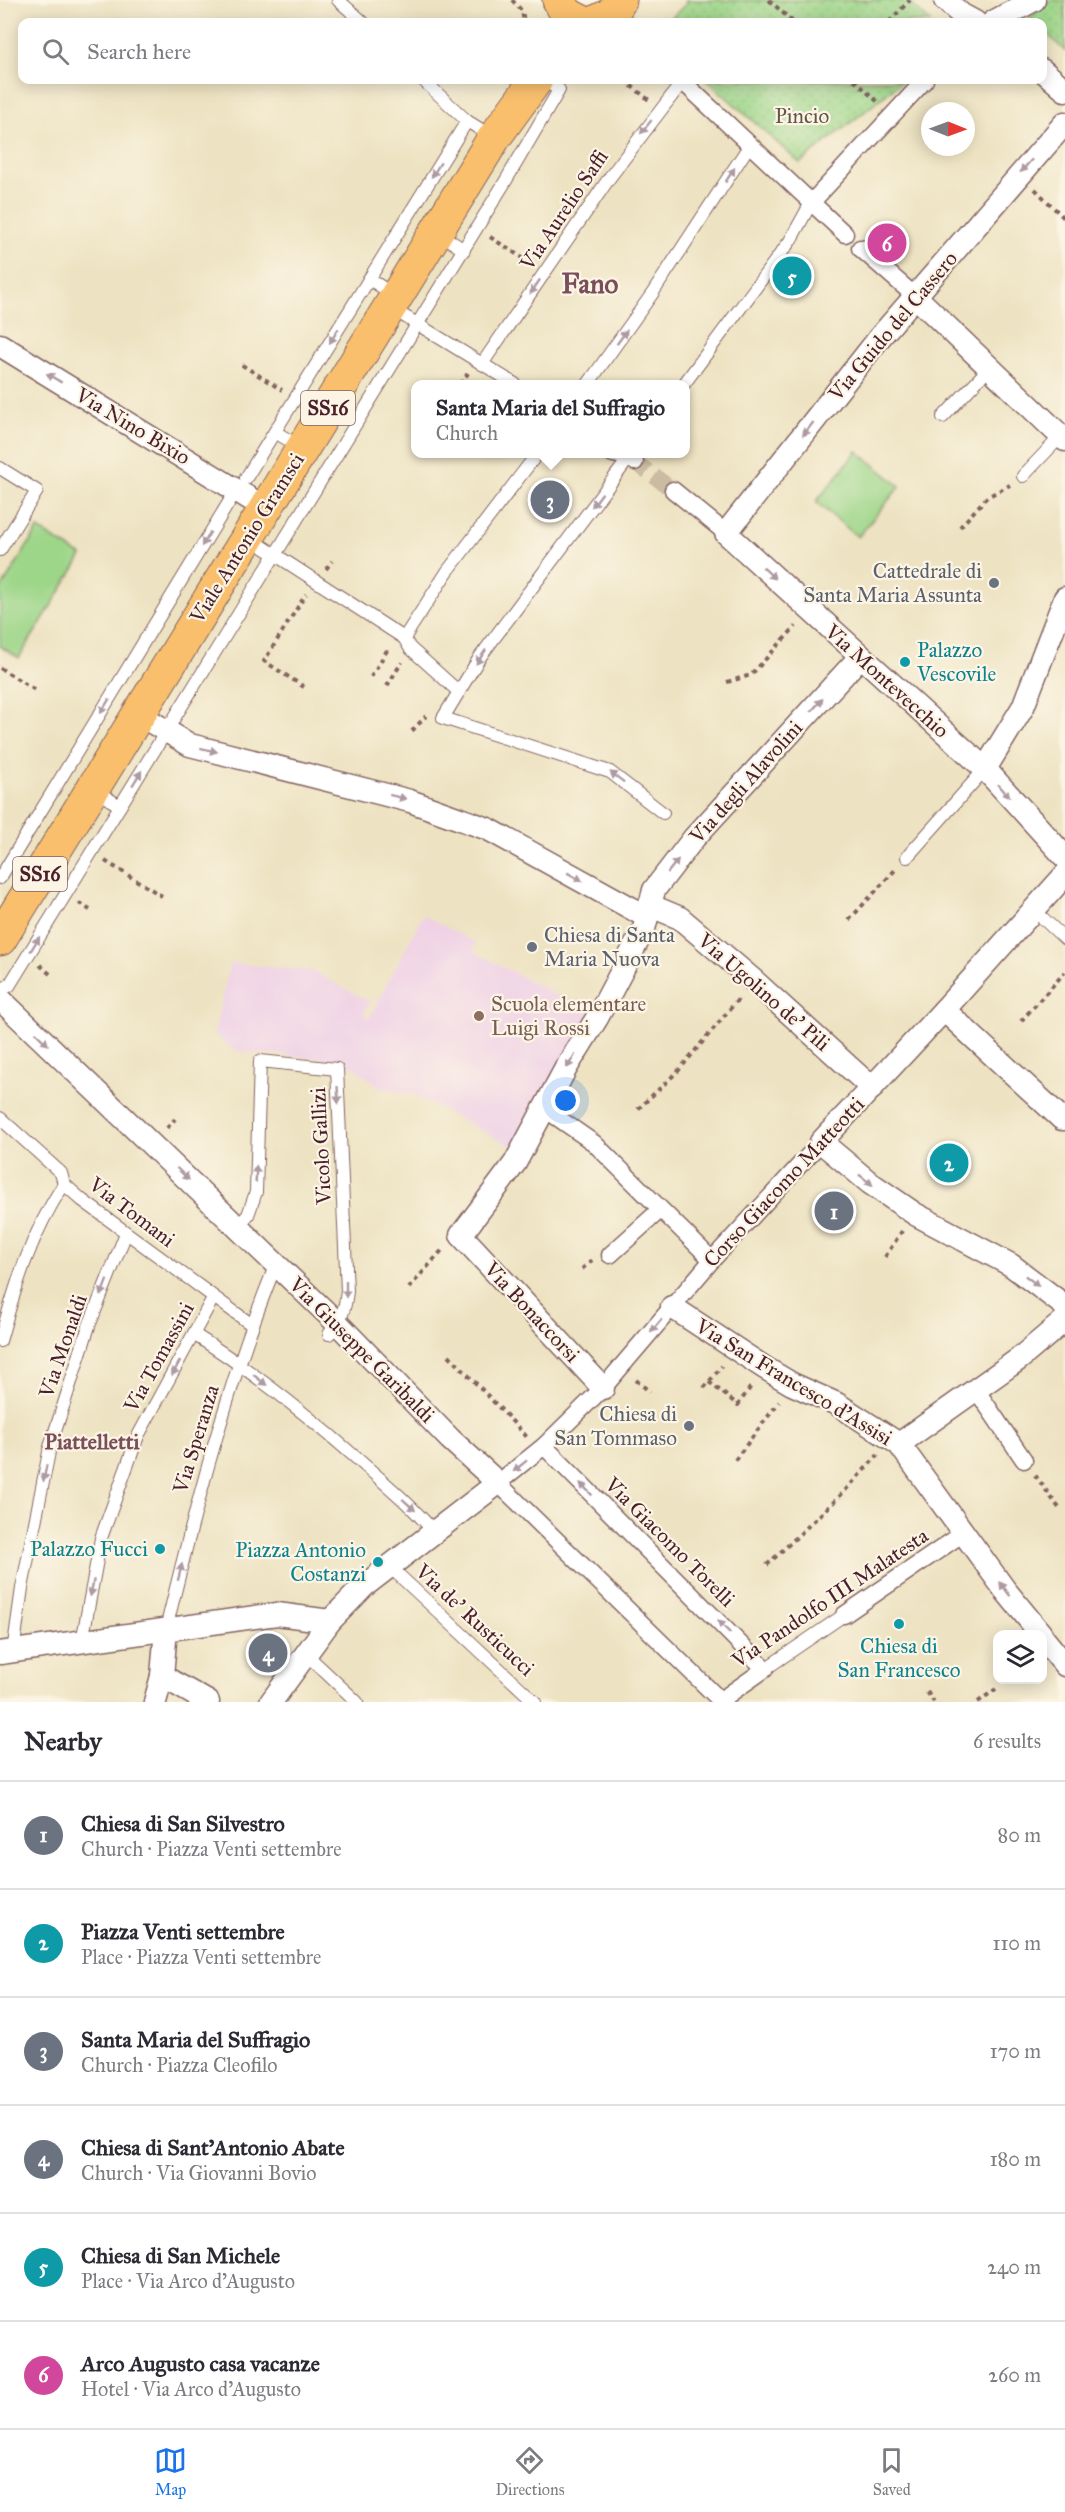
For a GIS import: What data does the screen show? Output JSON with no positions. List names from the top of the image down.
{
  "streets": {
    "main road": ["SS16", "Viale Antonio Gramsci"],
    "street": [
      "Via Guido del Cassero",
      "Via Nino Bixio",
      "Via Montevecchio",
      "Via degli Alavolini",
      "Via Ugolino de' Pili",
      "Corso Giacomo Matteotti",
      "Via Bonaccorsi",
      "Via Giuseppe Garibaldi",
      "Via San Francesco d'Assisi",
      "Via Giacomo Torelli",
      "Via Pandolfo III Malatesta"
    ],
    "lane": [
      "Via Aurelio Saffi",
      "Vicolo Gallizi",
      "Via Tomani",
      "Via Monaldi",
      "Via Tomassini",
      "Via Speranza",
      "Via de' Rusticucci"
    ]
  },
  "crossings": [
    ["Via Guido del Cassero", "Via Montevecchio"],
    ["Via Nino Bixio", "Viale Antonio Gramsci"],
    ["Viale Antonio Gramsci", "Via Ugolino de' Pili"],
    ["Via Montevecchio", "Via degli Alavolini"],
    ["Via degli Alavolini", "Via Ugolino de' Pili"],
    ["Via degli Alavolini", "Via Bonaccorsi"],
    ["Via Ugolino de' Pili", "Corso Giacomo Matteotti"],
    ["Vicolo Gallizi", "Via Giuseppe Garibaldi"],
    ["Corso Giacomo Matteotti", "Via Bonaccorsi"],
    ["Corso Giacomo Matteotti", "Via Giuseppe Garibaldi"],
    ["Corso Giacomo Matteotti", "Via San Francesco d'Assisi"],
    ["Corso Giacomo Matteotti", "Via Giacomo Torelli"],
    ["Via Tomani", "Via Monaldi"],
    ["Via Tomani", "Via Tomassini"],
    ["Via Tomani", "Via Speranza"],
    ["Via Giuseppe Garibaldi", "Via Speranza"],
    ["Via Giuseppe Garibaldi", "Via Pandolfo III Malatesta"],
    ["Via San Francesco d'Assisi", "Via Pandolfo III Malatesta"],
    ["Via Giacomo Torelli", "Via Pandolfo III Malatesta"]
  ],
  "one_way": [
    "Via Guido del Cassero",
    "Via Nino Bixio",
    "Via Montevecchio",
    "Via Ugolino de' Pili",
    "Via Tomassini",
    "Via Speranza",
    "Via Giacomo Torelli"
  ],
  "districts": ["Fano", "Piattelletti"],
  "parks": ["Pincio"],
  "places": [
    "Cattedrale di Santa Maria Assunta",
    "Palazzo Vescovile",
    "Chiesa di Santa Maria Nuova",
    "Scuola elementare Luigi Rossi",
    "Chiesa di San Tommaso",
    "Palazzo Fucci",
    "Piazza Antonio Costanzi",
    "Chiesa di San Francesco"
  ],
  "north": "right",
  "page": {
    "search": "Search here",
    "pins": [
      "6",
      "5",
      "3",
      "2",
      "1",
      "4"
    ],
    "popup": ["Santa Maria del Suffragio", "Church"],
    "heading": ["Nearby", "6 results"],
    "list": [
      {
        "mark": "1",
        "name": "Chiesa di San Silvestro",
        "note": "Church · Piazza Venti settembre",
        "value": "80 m"
      },
      {
        "mark": "2",
        "name": "Piazza Venti settembre",
        "note": "Place · Piazza Venti settembre",
        "value": "110 m"
      },
      {
        "mark": "3",
        "name": "Santa Maria del Suffragio",
        "note": "Church · Piazza Cleofilo",
        "value": "170 m"
      },
      {
        "mark": "4",
        "name": "Chiesa di Sant'Antonio Abate",
        "note": "Church · Via Giovanni Bovio",
        "value": "180 m"
      },
      {
        "mark": "5",
        "name": "Chiesa di San Michele",
        "note": "Place · Via Arco d'Augusto",
        "value": "240 m"
      },
      {
        "mark": "6",
        "name": "Arco Augusto casa vacanze",
        "note": "Hotel · Via Arco d'Augusto",
        "value": "260 m"
      }
    ],
    "nav": ["Map", "Directions", "Saved"]
  }
}
